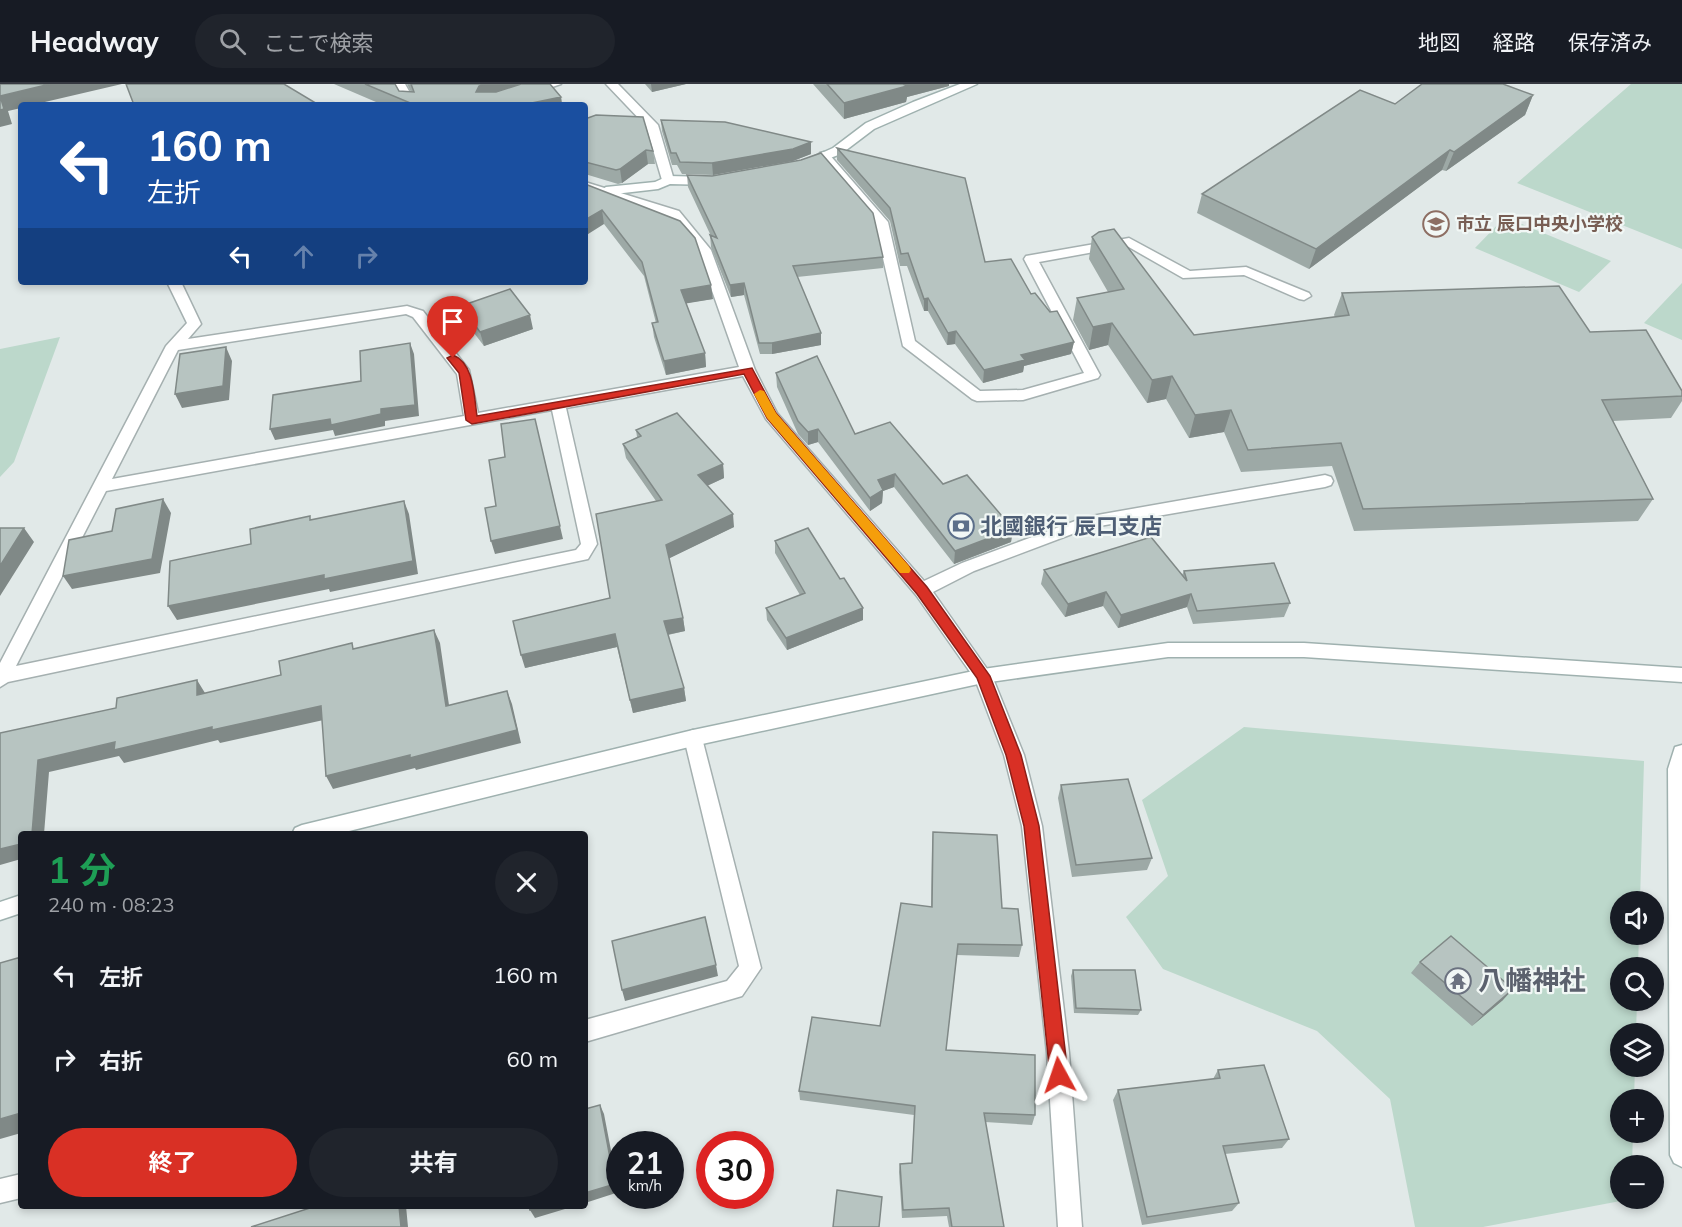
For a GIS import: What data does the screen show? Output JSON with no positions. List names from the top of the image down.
{
  "places": {
    "school or university": ["市立 辰口中央小学校"],
    "bank": ["北國銀行 辰口支店"],
    "temple": ["八幡神社"]
  },
  "page": {
    "header": "Headway",
    "search": "ここで検索",
    "nav": ["地図", "経路", "保存済み"],
    "turn": ["160 m", "左折"],
    "heading": ["1 分", "240 m · 08:23"],
    "map_buttons": ["+", "−"],
    "list": [
      {
        "name": "左折",
        "value": "160 m"
      },
      {
        "name": "右折",
        "value": "60 m"
      }
    ],
    "buttons": ["終了", "共有"],
    "speed": "21 km/h",
    "limit": "30"
  }
}
